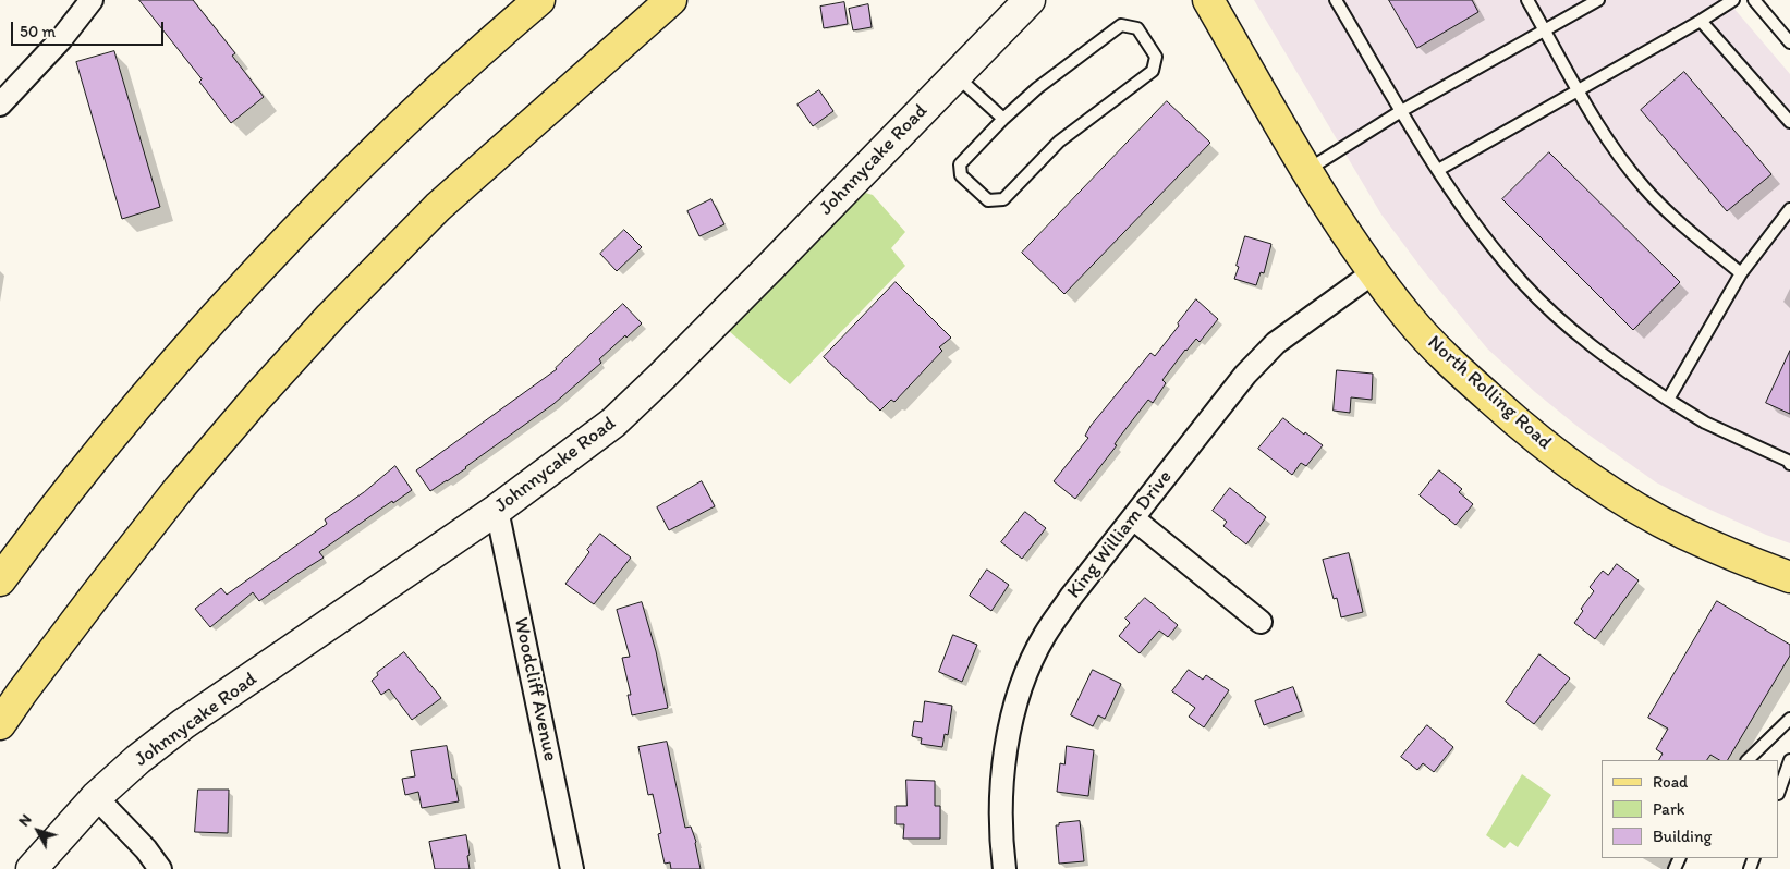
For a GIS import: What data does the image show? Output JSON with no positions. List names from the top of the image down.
{
  "streets": {
    "main road": ["North Rolling Road"],
    "street": ["Johnnycake Road", "King William Drive", "Woodcliff Avenue"]
  },
  "crossings": [
    ["Johnnycake Road", "Woodcliff Avenue"],
    ["North Rolling Road", "King William Drive"]
  ],
  "legend": ["Road", "Park", "Building"],
  "scale_bar": "50 m",
  "north": "top left"
}
